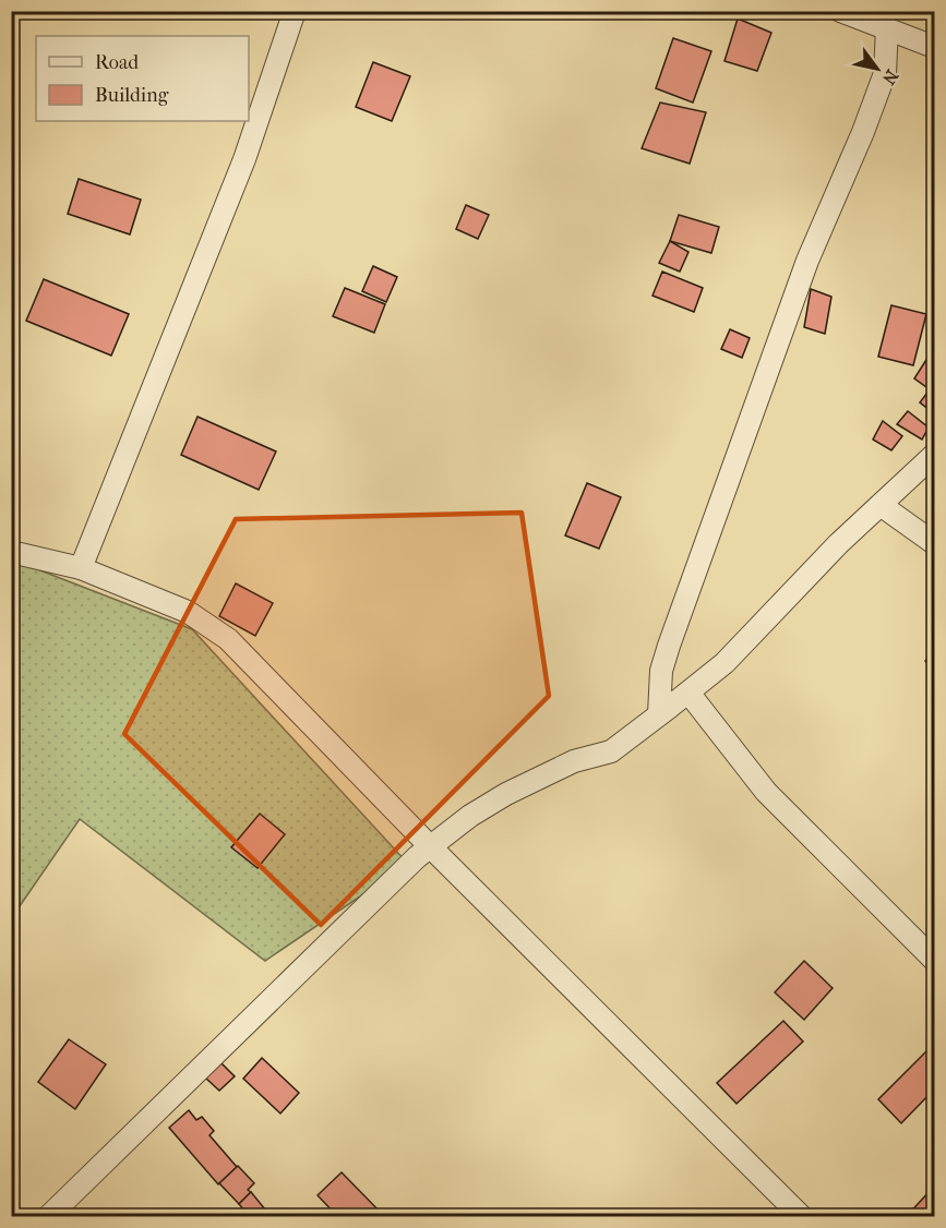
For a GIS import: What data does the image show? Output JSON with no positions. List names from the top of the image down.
{
  "legend": ["Road", "Building"],
  "north": "bottom right"
}
